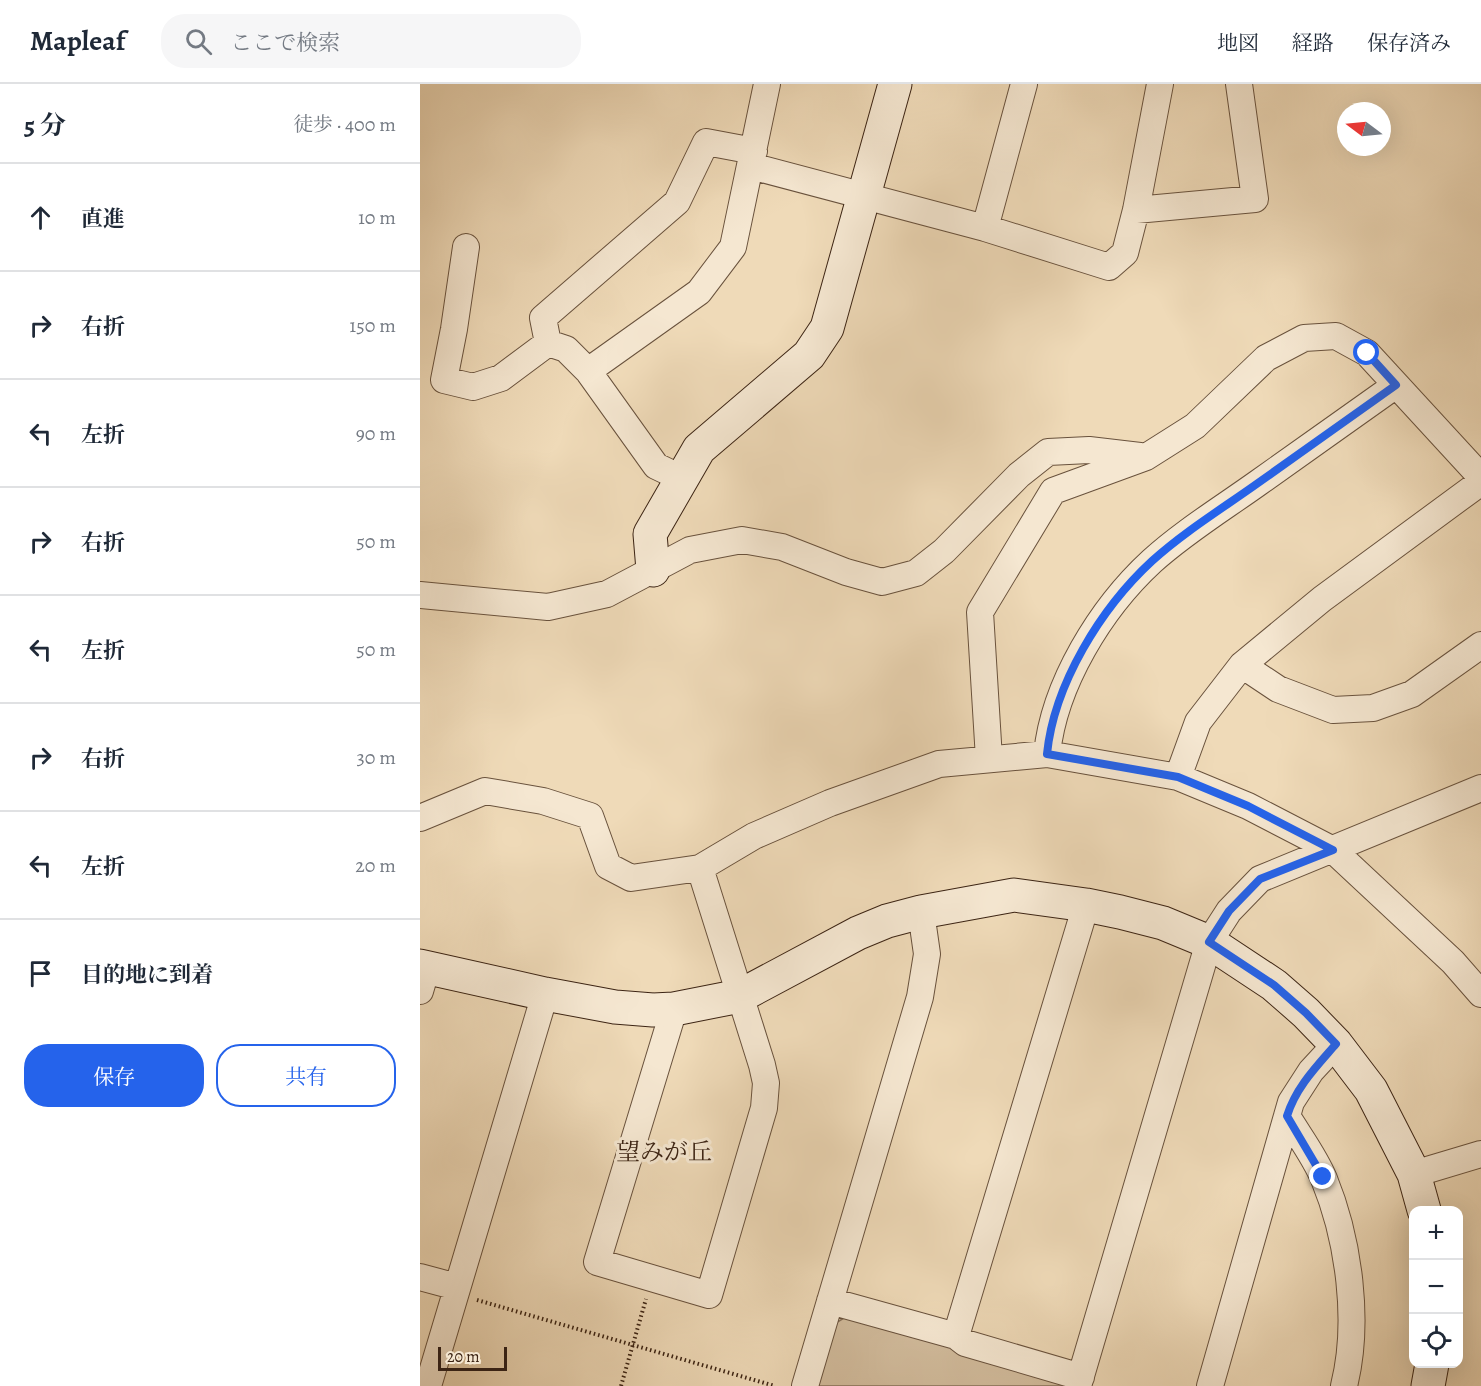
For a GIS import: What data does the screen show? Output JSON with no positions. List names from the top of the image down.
{
  "districts": ["望みが丘"],
  "scale_bar": "20 m",
  "north": "left",
  "page": {
    "header": "Mapleaf",
    "search": "ここで検索",
    "nav": ["地図", "経路", "保存済み"],
    "heading": ["5 分", "徒歩 · 400 m"],
    "list": [
      ["直進", "10 m"],
      ["右折", "150 m"],
      ["左折", "90 m"],
      ["右折", "50 m"],
      ["左折", "50 m"],
      ["右折", "30 m"],
      ["左折", "20 m"],
      "目的地に到着"
    ],
    "buttons": ["保存", "共有"],
    "map_buttons": ["+", "−"],
    "scale": "20 m"
  }
}
